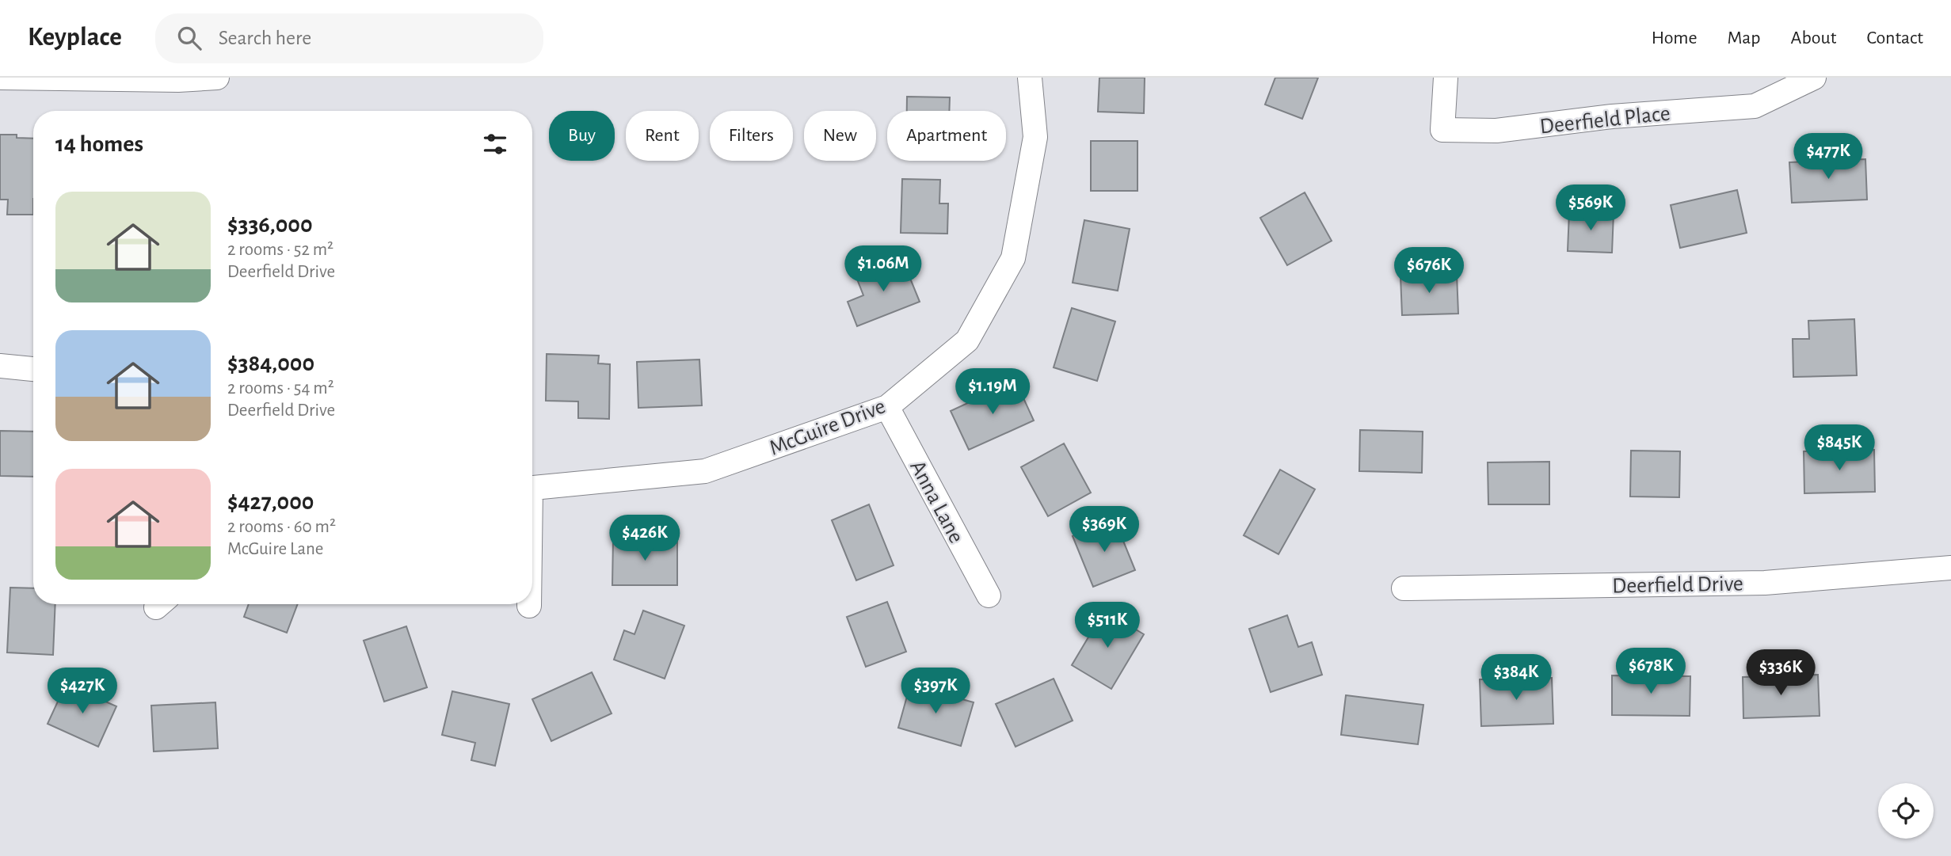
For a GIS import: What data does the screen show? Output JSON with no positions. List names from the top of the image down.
{
  "streets": {
    "street": [
      "Deerfield Place",
      "McGuire Drive",
      "Anna Lane",
      "Deerfield Drive"
    ]
  },
  "crossings": [
    ["McGuire Drive", "Anna Lane"]
  ],
  "page": {
    "header": "Keyplace",
    "search": "Search here",
    "nav": [
      "Home",
      "Map",
      "About",
      "Contact"
    ],
    "chip": [
      "Buy",
      "Rent",
      "Filters",
      "New",
      "Apartment"
    ],
    "heading": "14 homes",
    "price": [
      "$477K",
      "$569K",
      "$1.06M",
      "$676K",
      "$1.19M",
      "$845K",
      "$369K",
      "$426K",
      "$511K",
      "$678K",
      "$336K",
      "$384K",
      "$427K",
      "$397K"
    ],
    "list": [
      {
        "name": "$336,000",
        "note": "2 rooms · 52 m² · Deerfield Drive"
      },
      {
        "name": "$384,000",
        "note": "2 rooms · 54 m² · Deerfield Drive"
      },
      {
        "name": "$427,000",
        "note": "2 rooms · 60 m² · McGuire Lane"
      }
    ]
  }
}
